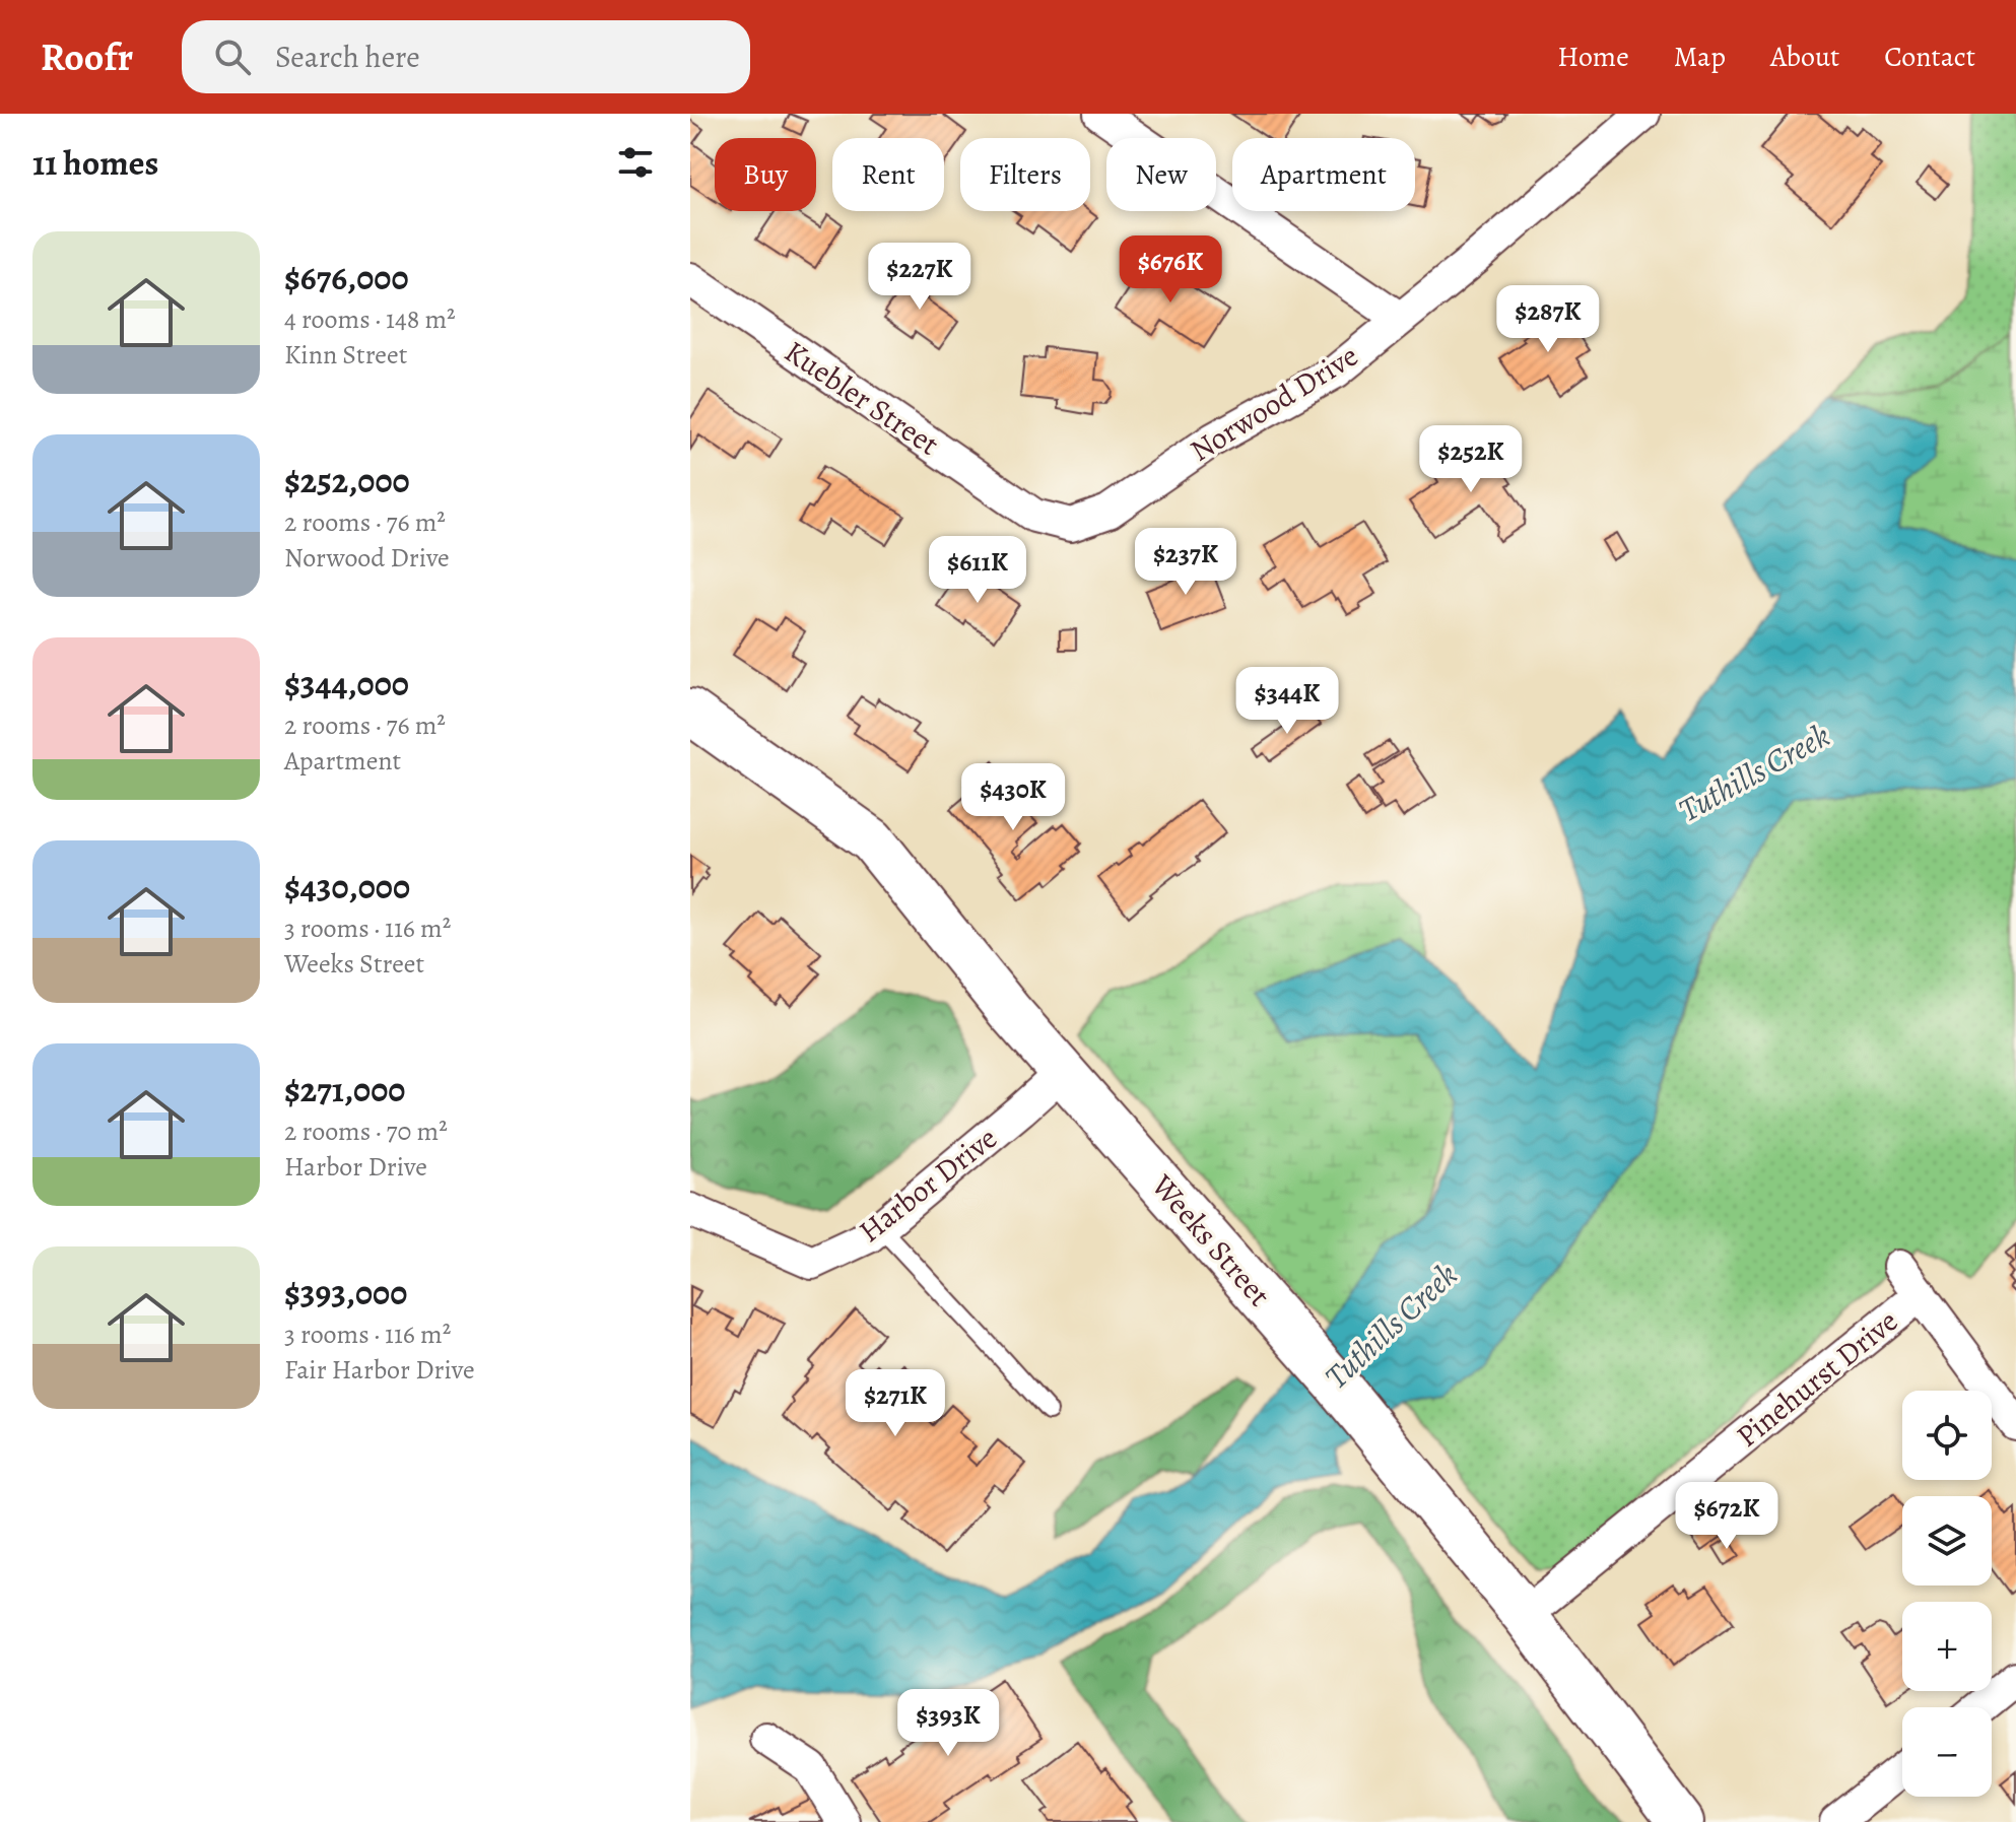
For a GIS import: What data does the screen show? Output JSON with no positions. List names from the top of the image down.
{
  "streets": {
    "main road": ["Weeks Street"],
    "street": [
      "Kuebler Street",
      "Norwood Drive",
      "Harbor Drive",
      "Pinehurst Drive"
    ]
  },
  "crossings": [
    ["Kuebler Street", "Norwood Drive"],
    ["Harbor Drive", "Weeks Street"],
    ["Weeks Street", "Pinehurst Drive"]
  ],
  "water": ["Tuthills Creek"],
  "page": {
    "header": "Roofr",
    "search": "Search here",
    "nav": [
      "Home",
      "Map",
      "About",
      "Contact"
    ],
    "heading": "11 homes",
    "chip": [
      "Buy",
      "Rent",
      "Filters",
      "New",
      "Apartment"
    ],
    "list": [
      {
        "name": "$676,000",
        "note": "4 rooms · 148 m² · Kinn Street"
      },
      {
        "name": "$252,000",
        "note": "2 rooms · 76 m² · Norwood Drive"
      },
      {
        "name": "$344,000",
        "note": "2 rooms · 76 m² · Apartment"
      },
      {
        "name": "$430,000",
        "note": "3 rooms · 116 m² · Weeks Street"
      },
      {
        "name": "$271,000",
        "note": "2 rooms · 70 m² · Harbor Drive"
      },
      {
        "name": "$393,000",
        "note": "3 rooms · 116 m² · Fair Harbor Drive"
      }
    ],
    "price": [
      "$676K",
      "$227K",
      "$287K",
      "$252K",
      "$237K",
      "$611K",
      "$344K",
      "$430K",
      "$271K",
      "$672K",
      "$393K"
    ],
    "map_buttons": ["+", "−"]
  }
}
